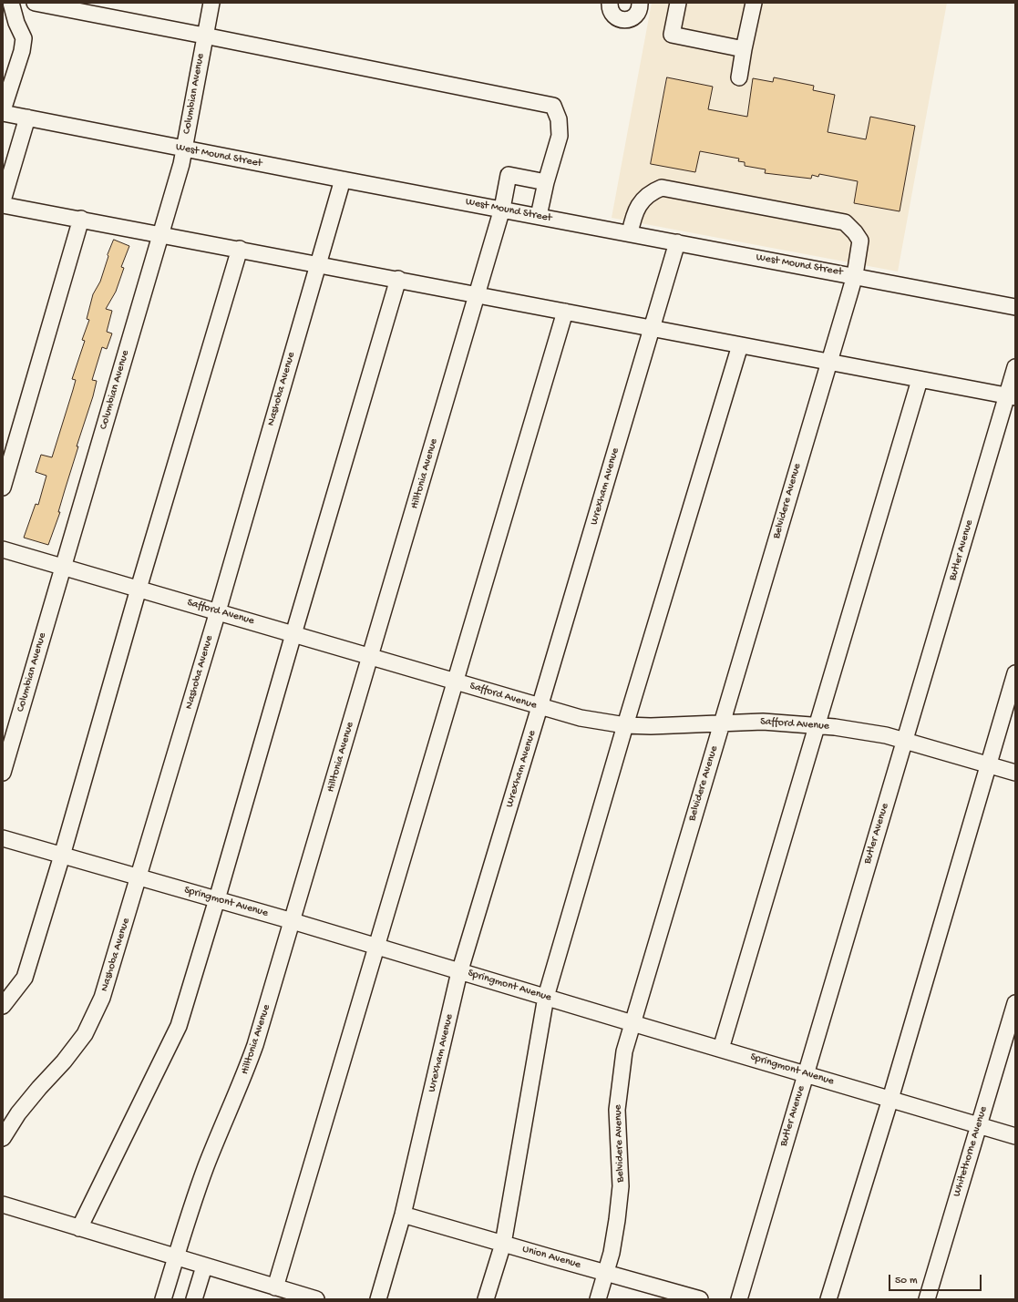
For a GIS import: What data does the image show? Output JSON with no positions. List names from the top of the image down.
{
  "streets": {
    "street": [
      "Columbian Avenue",
      "West Mound Street",
      "Nashoba Avenue",
      "Hilltonia Avenue",
      "Wrexham Avenue",
      "Belvidere Avenue",
      "Butler Avenue",
      "Safford Avenue",
      "Springmont Avenue",
      "Whitethorne Avenue",
      "Union Avenue"
    ]
  },
  "crossings": [
    ["Columbian Avenue", "West Mound Street"],
    ["Columbian Avenue", "Safford Avenue"],
    ["West Mound Street", "Nashoba Avenue"],
    ["West Mound Street", "Hilltonia Avenue"],
    ["West Mound Street", "Wrexham Avenue"],
    ["West Mound Street", "Belvidere Avenue"],
    ["Nashoba Avenue", "Safford Avenue"],
    ["Nashoba Avenue", "Springmont Avenue"],
    ["Hilltonia Avenue", "Safford Avenue"],
    ["Hilltonia Avenue", "Springmont Avenue"],
    ["Wrexham Avenue", "Safford Avenue"],
    ["Wrexham Avenue", "Springmont Avenue"],
    ["Wrexham Avenue", "Union Avenue"],
    ["Belvidere Avenue", "Safford Avenue"],
    ["Belvidere Avenue", "Springmont Avenue"],
    ["Belvidere Avenue", "Union Avenue"],
    ["Butler Avenue", "Safford Avenue"],
    ["Butler Avenue", "Springmont Avenue"],
    ["Springmont Avenue", "Whitethorne Avenue"]
  ],
  "scale_bar": "50 m"
}
